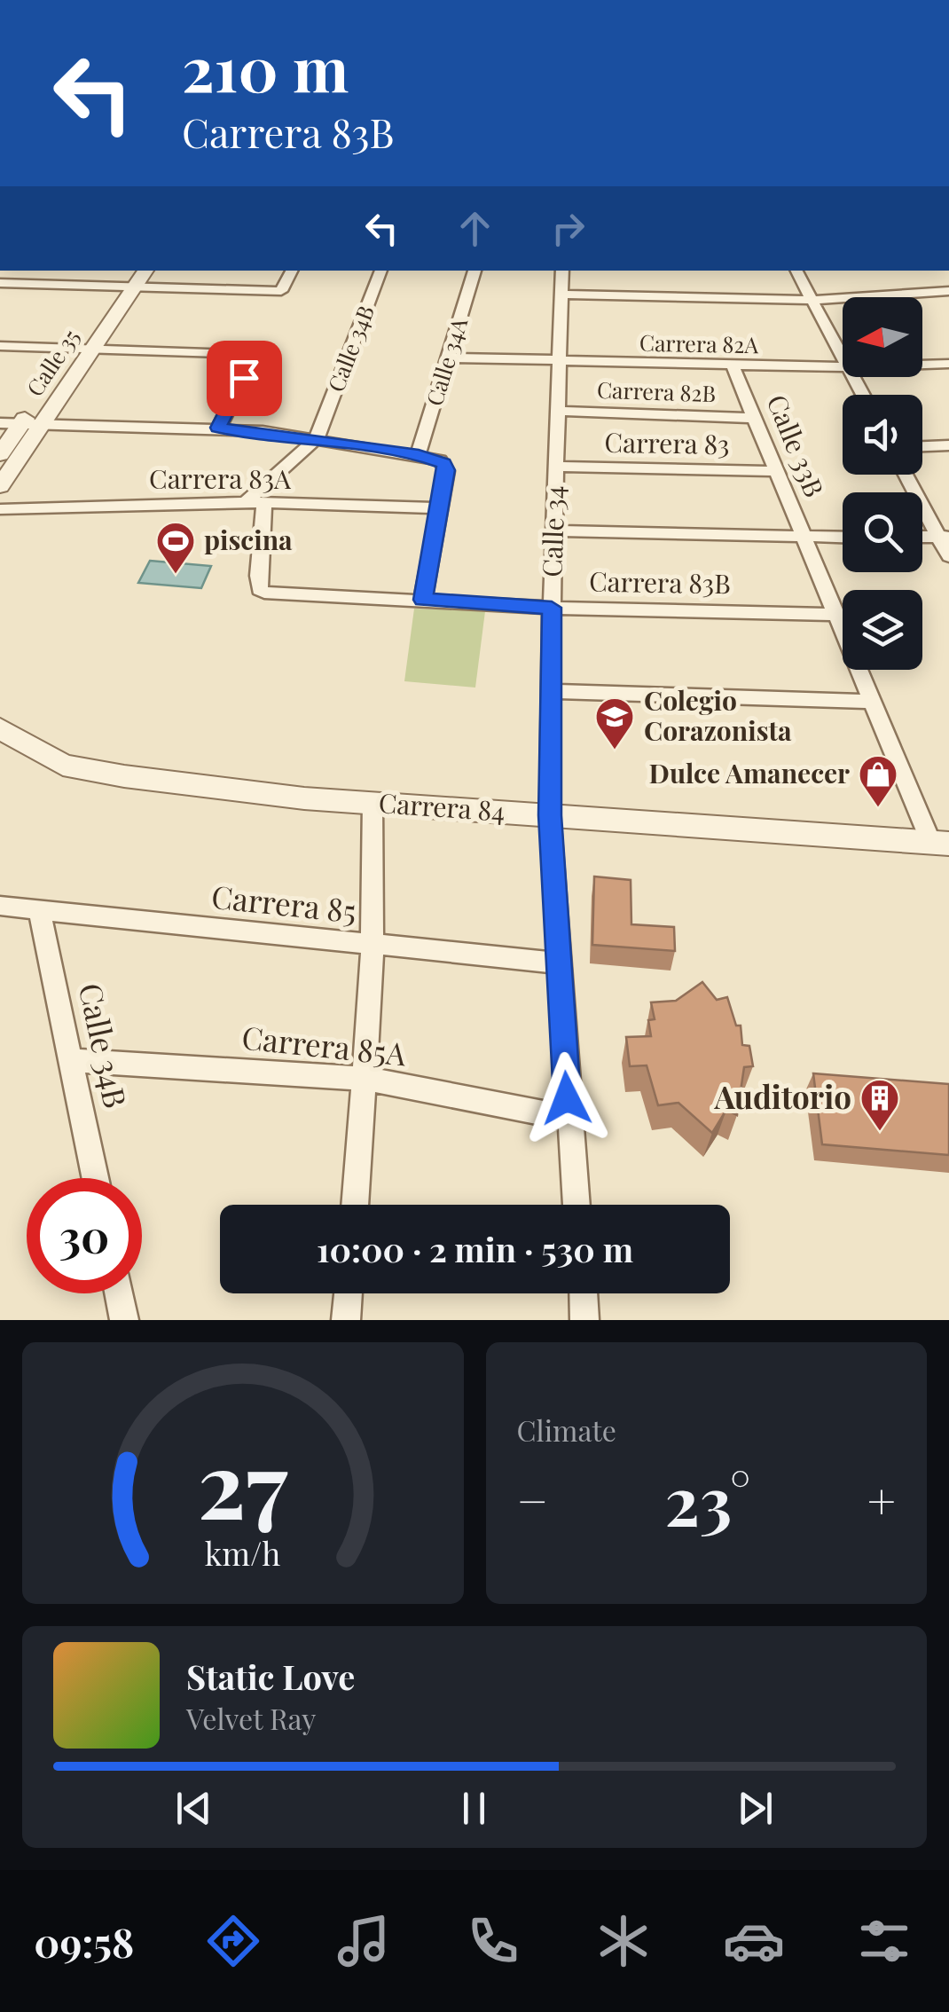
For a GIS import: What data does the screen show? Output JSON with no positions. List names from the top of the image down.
{
  "streets": {
    "street": [
      "Carrera 82A",
      "Calle 34B",
      "Calle 34A",
      "Calle 35",
      "Carrera 82B",
      "Carrera 83",
      "Calle 33B",
      "Carrera 83A",
      "Calle 34",
      "Carrera 83B",
      "Carrera 84",
      "Carrera 85",
      "Carrera 85A"
    ]
  },
  "crossings": [
    ["Carrera 82A", "Calle 34A"],
    ["Carrera 82A", "Calle 33B"],
    ["Carrera 82A", "Calle 34"],
    ["Calle 34B", "Carrera 83A"],
    ["Calle 34B", "Carrera 85"],
    ["Calle 34B", "Carrera 85A"],
    ["Carrera 82B", "Calle 33B"],
    ["Carrera 82B", "Calle 34"],
    ["Carrera 83", "Calle 33B"],
    ["Carrera 83", "Calle 34"],
    ["Calle 33B", "Carrera 83B"],
    ["Calle 33B", "Carrera 84"],
    ["Carrera 83A", "Carrera 83B"],
    ["Calle 34", "Carrera 83B"],
    ["Calle 34", "Carrera 84"],
    ["Calle 34", "Carrera 85"],
    ["Calle 34", "Carrera 85A"]
  ],
  "places": {
    "sports": ["piscina"],
    "school or university": ["Colegio Corazonista"],
    "shop": ["Dulce Amanecer"],
    "building": ["Auditorio"]
  },
  "north": "left",
  "page": {
    "turn": ["210 m", "Carrera 83B"],
    "limit": "30",
    "trip": "10:00 · 2 min · 530 m",
    "tile": "Climate",
    "heat": ["−", "23°", "+"],
    "song": ["Static Love", "Velvet Ray"],
    "tabs": "09:58",
    "gauge": ["27", "km/h"]
  }
}
